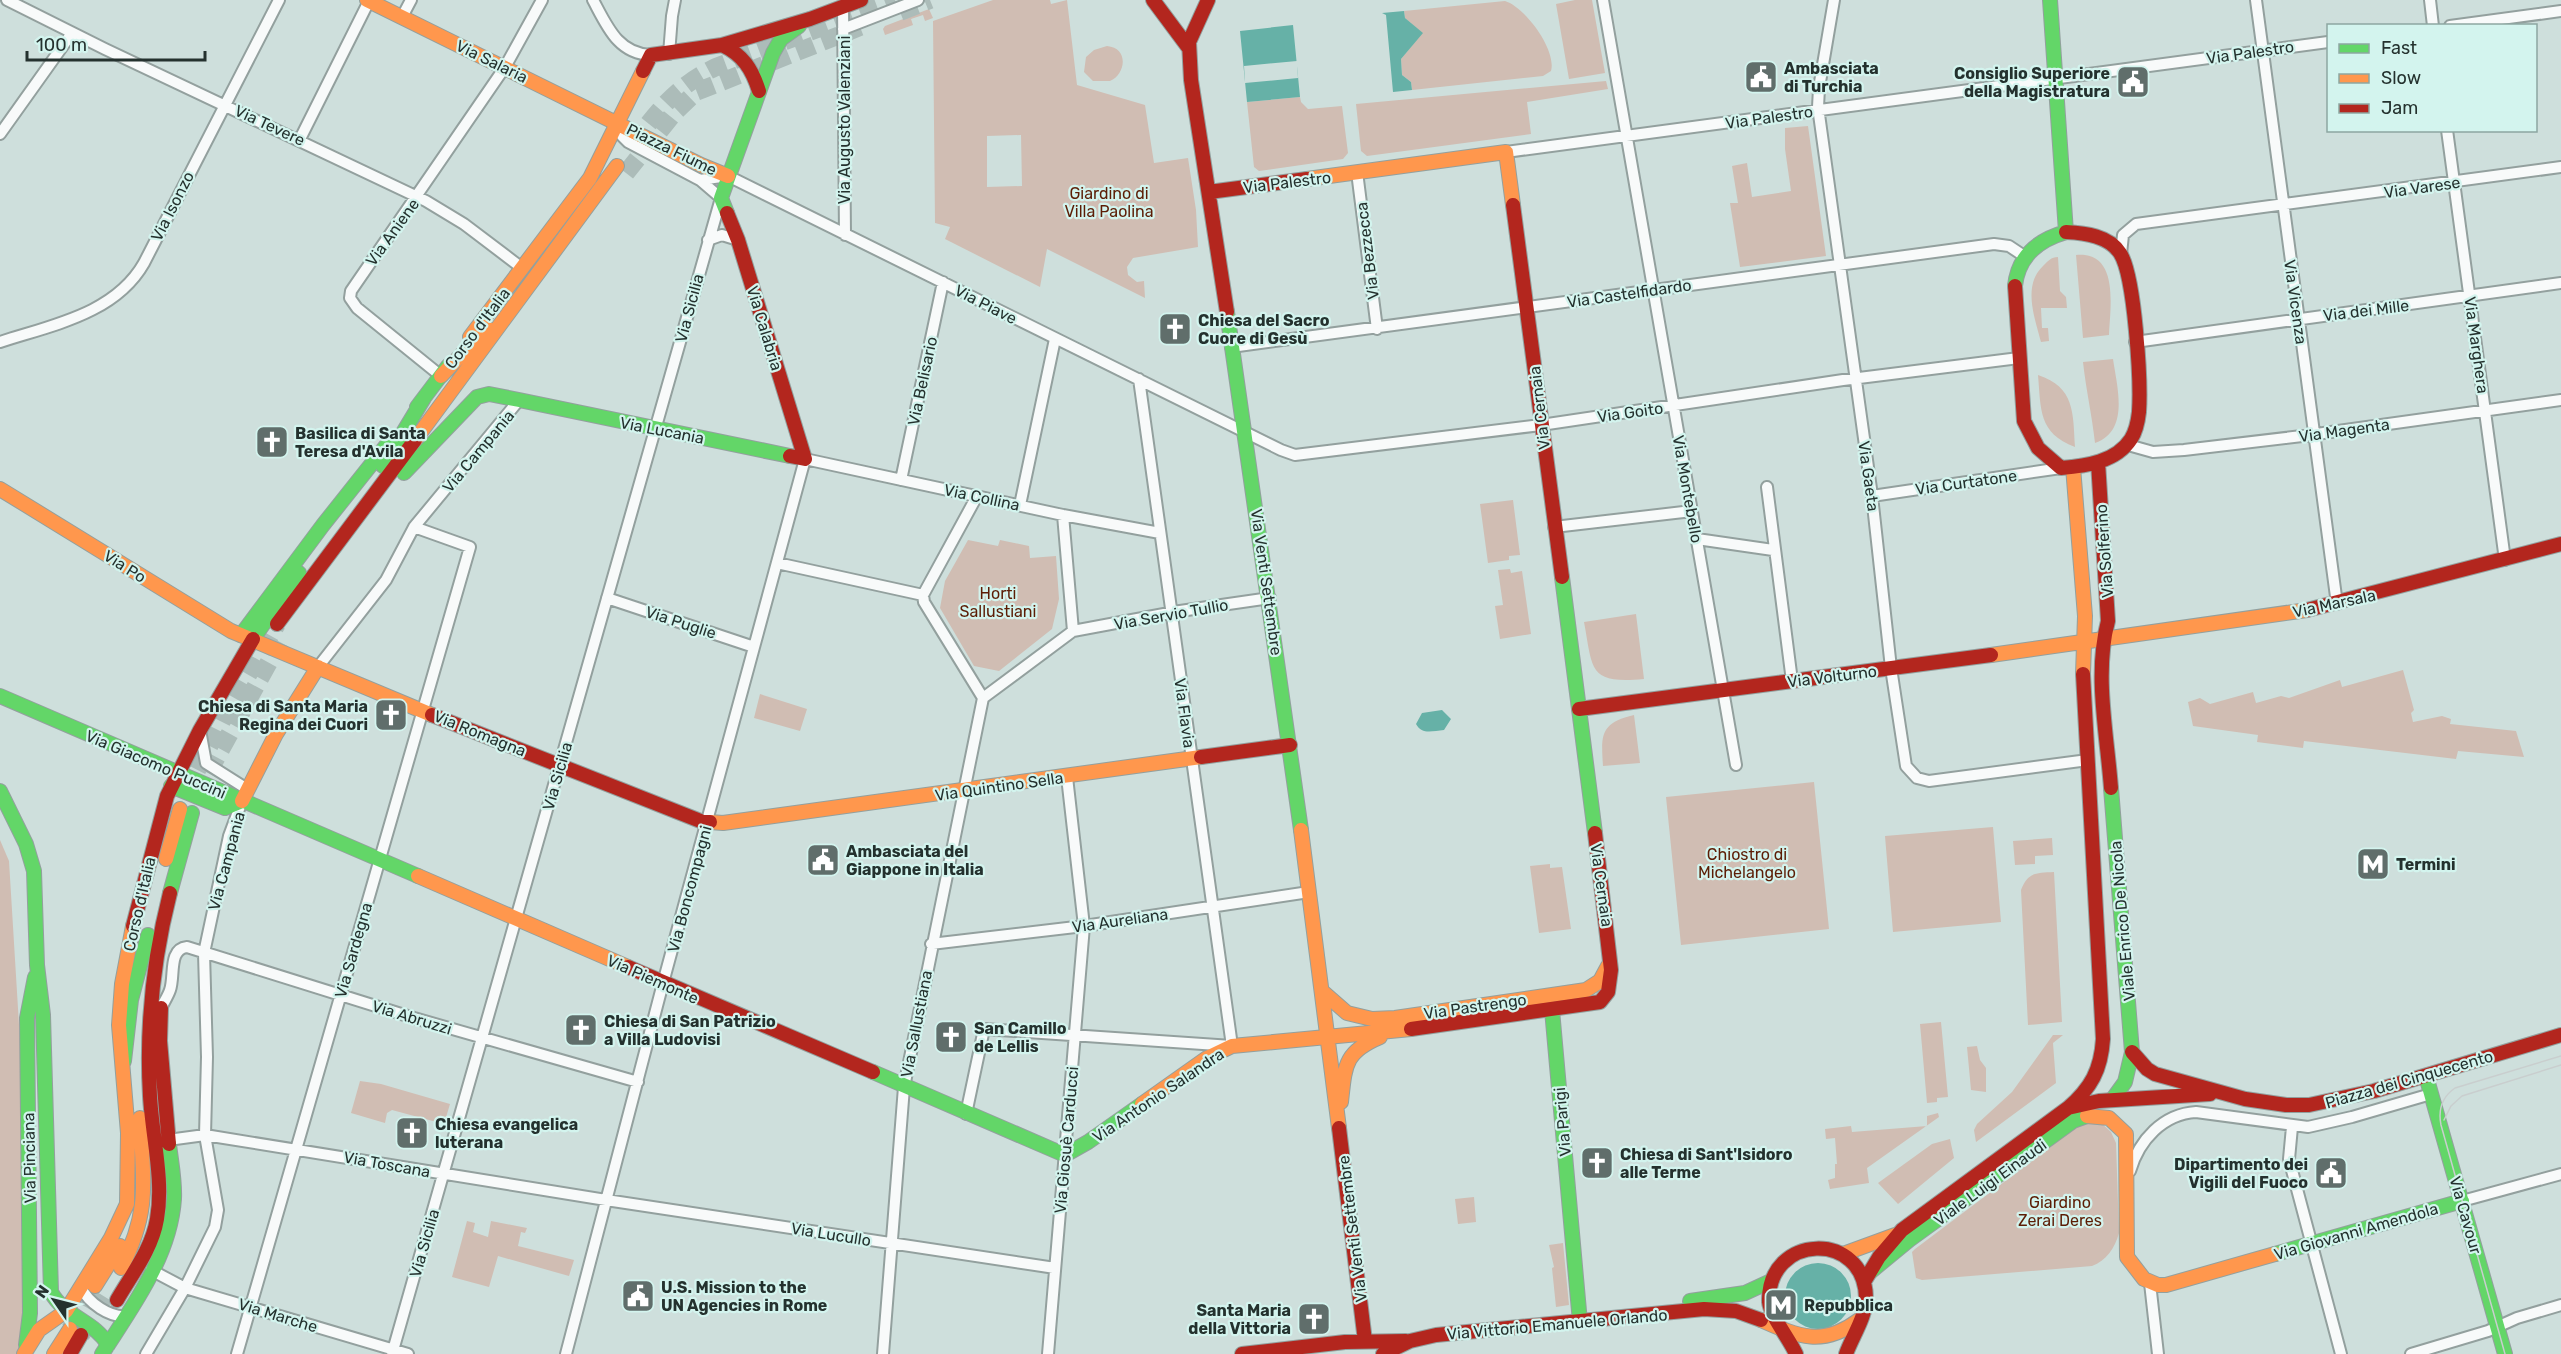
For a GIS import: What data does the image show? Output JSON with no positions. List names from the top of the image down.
{
  "streets": {
    "main road": [
      "Via Palestro",
      "Via Salaria",
      "Piazza Fiume",
      "Corso d'Italia",
      "Via Calabria",
      "Via Cernaia",
      "Via Lucania",
      "Via Campania",
      "Via Solferino",
      "Via Po",
      "Via Venti Settembre",
      "Via Marsala",
      "Via Volturno",
      "Via Romagna",
      "Via Giacomo Puccini",
      "Via Quintino Sella",
      "Viale Enrico De Nicola",
      "Via Piemonte",
      "Via Pastrengo",
      "Piazza dei Cinquecento",
      "Via Antonio Salandra",
      "Via Parigi",
      "Via Pinciana",
      "Viale Luigi Einaudi",
      "Via Cavour",
      "Via Giovanni Amendola",
      "Via Vittorio Emanuele Orlando"
    ],
    "street": [
      "Via Augusto Valenziani",
      "Via Tevere",
      "Via Varese",
      "Via Isonzo",
      "Via Aniene",
      "Via Bezzecca",
      "Via Castelfidardo",
      "Via Vicenza",
      "Via Piave",
      "Via Sicilia",
      "Via dei Mille",
      "Via Marghera",
      "Via Belisario",
      "Via Goito",
      "Via Magenta",
      "Via Gaeta",
      "Via Curtatone",
      "Via Montebello",
      "Via Collina",
      "Via Servio Tullio",
      "Via Puglie",
      "Via Flavia",
      "Via Boncompagni",
      "Via Aureliana",
      "Via Sardegna",
      "Via Abruzzi",
      "Via Sallustiana",
      "Via Giosuè Carducci",
      "Via Toscana",
      "Via Lucullo",
      "Via Marche"
    ]
  },
  "crossings": [
    ["Via Palestro", "Via Bezzecca"],
    ["Via Palestro", "Via Vicenza"],
    ["Via Palestro", "Via Cernaia"],
    ["Via Palestro", "Via Gaeta"],
    ["Via Palestro", "Via Montebello"],
    ["Via Palestro", "Via Venti Settembre"],
    ["Via Salaria", "Piazza Fiume"],
    ["Via Salaria", "Via Aniene"],
    ["Via Salaria", "Corso d'Italia"],
    ["Via Augusto Valenziani", "Via Piave"],
    ["Via Tevere", "Via Isonzo"],
    ["Via Tevere", "Via Aniene"],
    ["Via Tevere", "Corso d'Italia"],
    ["Piazza Fiume", "Via Piave"],
    ["Piazza Fiume", "Via Sicilia"],
    ["Piazza Fiume", "Corso d'Italia"],
    ["Piazza Fiume", "Via Calabria"],
    ["Via Varese", "Via Vicenza"],
    ["Via Varese", "Via Marghera"],
    ["Via Aniene", "Corso d'Italia"],
    ["Via Bezzecca", "Via Castelfidardo"],
    ["Via Castelfidardo", "Via Cernaia"],
    ["Via Castelfidardo", "Via Gaeta"],
    ["Via Castelfidardo", "Via Montebello"],
    ["Via Castelfidardo", "Via Venti Settembre"],
    ["Via Vicenza", "Via dei Mille"],
    ["Via Vicenza", "Via Magenta"],
    ["Via Vicenza", "Via Marsala"],
    ["Via Piave", "Via Belisario"],
    ["Via Piave", "Via Goito"],
    ["Via Piave", "Via Venti Settembre"],
    ["Via Piave", "Via Flavia"],
    ["Via Sicilia", "Via Calabria"],
    ["Via Sicilia", "Via Lucania"],
    ["Via Sicilia", "Via Puglie"],
    ["Via Sicilia", "Via Romagna"],
    ["Via Sicilia", "Via Piemonte"],
    ["Via Sicilia", "Via Abruzzi"],
    ["Via Sicilia", "Via Toscana"],
    ["Via Sicilia", "Via Marche"],
    ["Via dei Mille", "Via Marghera"],
    ["Corso d'Italia", "Via Lucania"],
    ["Corso d'Italia", "Via Po"],
    ["Corso d'Italia", "Via Romagna"],
    ["Corso d'Italia", "Via Giacomo Puccini"],
    ["Corso d'Italia", "Via Pinciana"],
    ["Via Calabria", "Via Lucania"],
    ["Via Calabria", "Via Collina"],
    ["Via Calabria", "Via Boncompagni"],
    ["Via Marghera", "Via Magenta"],
    ["Via Marghera", "Via Marsala"],
    ["Via Belisario", "Via Collina"],
    ["Via Cernaia", "Via Goito"],
    ["Via Cernaia", "Via Volturno"],
    ["Via Cernaia", "Via Pastrengo"],
    ["Via Goito", "Via Gaeta"],
    ["Via Goito", "Via Montebello"],
    ["Via Goito", "Via Venti Settembre"],
    ["Via Lucania", "Via Campania"],
    ["Via Lucania", "Via Collina"],
    ["Via Lucania", "Via Boncompagni"],
    ["Via Campania", "Via Romagna"],
    ["Via Campania", "Via Giacomo Puccini"],
    ["Via Campania", "Via Sardegna"],
    ["Via Campania", "Via Piemonte"],
    ["Via Campania", "Via Abruzzi"],
    ["Via Campania", "Via Toscana"],
    ["Via Campania", "Via Marche"],
    ["Via Gaeta", "Via Curtatone"],
    ["Via Gaeta", "Via Solferino"],
    ["Via Gaeta", "Via Volturno"],
    ["Via Gaeta", "Viale Enrico De Nicola"],
    ["Via Curtatone", "Via Solferino"],
    ["Via Montebello", "Via Volturno"],
    ["Via Collina", "Via Flavia"],
    ["Via Collina", "Via Boncompagni"],
    ["Via Solferino", "Via Marsala"],
    ["Via Solferino", "Via Volturno"],
    ["Via Solferino", "Viale Enrico De Nicola"],
    ["Via Po", "Via Romagna"],
    ["Via Venti Settembre", "Via Servio Tullio"],
    ["Via Venti Settembre", "Via Quintino Sella"],
    ["Via Venti Settembre", "Via Aureliana"],
    ["Via Venti Settembre", "Via Pastrengo"],
    ["Via Venti Settembre", "Via Antonio Salandra"],
    ["Via Marsala", "Via Volturno"],
    ["Via Servio Tullio", "Via Flavia"],
    ["Via Puglie", "Via Boncompagni"],
    ["Via Flavia", "Via Quintino Sella"],
    ["Via Flavia", "Via Aureliana"],
    ["Via Flavia", "Via Antonio Salandra"],
    ["Via Romagna", "Via Quintino Sella"],
    ["Via Romagna", "Via Boncompagni"],
    ["Via Romagna", "Via Sardegna"],
    ["Via Giacomo Puccini", "Via Piemonte"],
    ["Via Quintino Sella", "Via Boncompagni"],
    ["Via Quintino Sella", "Via Sallustiana"],
    ["Via Quintino Sella", "Via Giosuè Carducci"],
    ["Via Boncompagni", "Via Piemonte"],
    ["Via Boncompagni", "Via Abruzzi"],
    ["Via Boncompagni", "Via Toscana"],
    ["Via Boncompagni", "Via Lucullo"],
    ["Via Aureliana", "Via Sallustiana"],
    ["Via Aureliana", "Via Giosuè Carducci"],
    ["Viale Enrico De Nicola", "Piazza dei Cinquecento"],
    ["Viale Enrico De Nicola", "Viale Luigi Einaudi"],
    ["Via Sardegna", "Via Piemonte"],
    ["Via Sardegna", "Via Abruzzi"],
    ["Via Sardegna", "Via Toscana"],
    ["Via Sardegna", "Via Marche"],
    ["Via Piemonte", "Via Sallustiana"],
    ["Via Piemonte", "Via Antonio Salandra"],
    ["Via Piemonte", "Via Giosuè Carducci"],
    ["Via Pastrengo", "Via Antonio Salandra"],
    ["Via Pastrengo", "Via Parigi"],
    ["Via Sallustiana", "Via Lucullo"],
    ["Piazza dei Cinquecento", "Viale Luigi Einaudi"],
    ["Piazza dei Cinquecento", "Via Cavour"],
    ["Via Antonio Salandra", "Via Giosuè Carducci"],
    ["Via Parigi", "Via Vittorio Emanuele Orlando"],
    ["Via Giosuè Carducci", "Via Lucullo"],
    ["Via Toscana", "Via Lucullo"],
    ["Via Cavour", "Via Giovanni Amendola"]
  ],
  "parks": [
    "Giardino di Villa Paolina",
    "Horti Sallustiani",
    "Chiostro di Michelangelo",
    "Giardino Zerai Deres"
  ],
  "places": {
    "public building": [
      "Ambasciata di Turchia",
      "Consiglio Superiore della Magistratura",
      "Ambasciata del Giappone in Italia",
      "Dipartimento dei Vigili del Fuoco",
      "U.S. Mission to the UN Agencies in Rome"
    ],
    "church": [
      "Chiesa del Sacro Cuore di Gesù",
      "Basilica di Santa Teresa d'Avila",
      "Chiesa di Santa Maria Regina dei Cuori",
      "Chiesa di San Patrizio a Villa Ludovisi",
      "San Camillo de Lellis",
      "Chiesa evangelica luterana",
      "Chiesa di Sant'Isidoro alle Terme",
      "Santa Maria della Vittoria"
    ],
    "metro station": ["Termini", "Repubblica"]
  },
  "legend": ["Fast", "Slow", "Jam"],
  "scale_bar": "100 m",
  "north": "top left"
}
